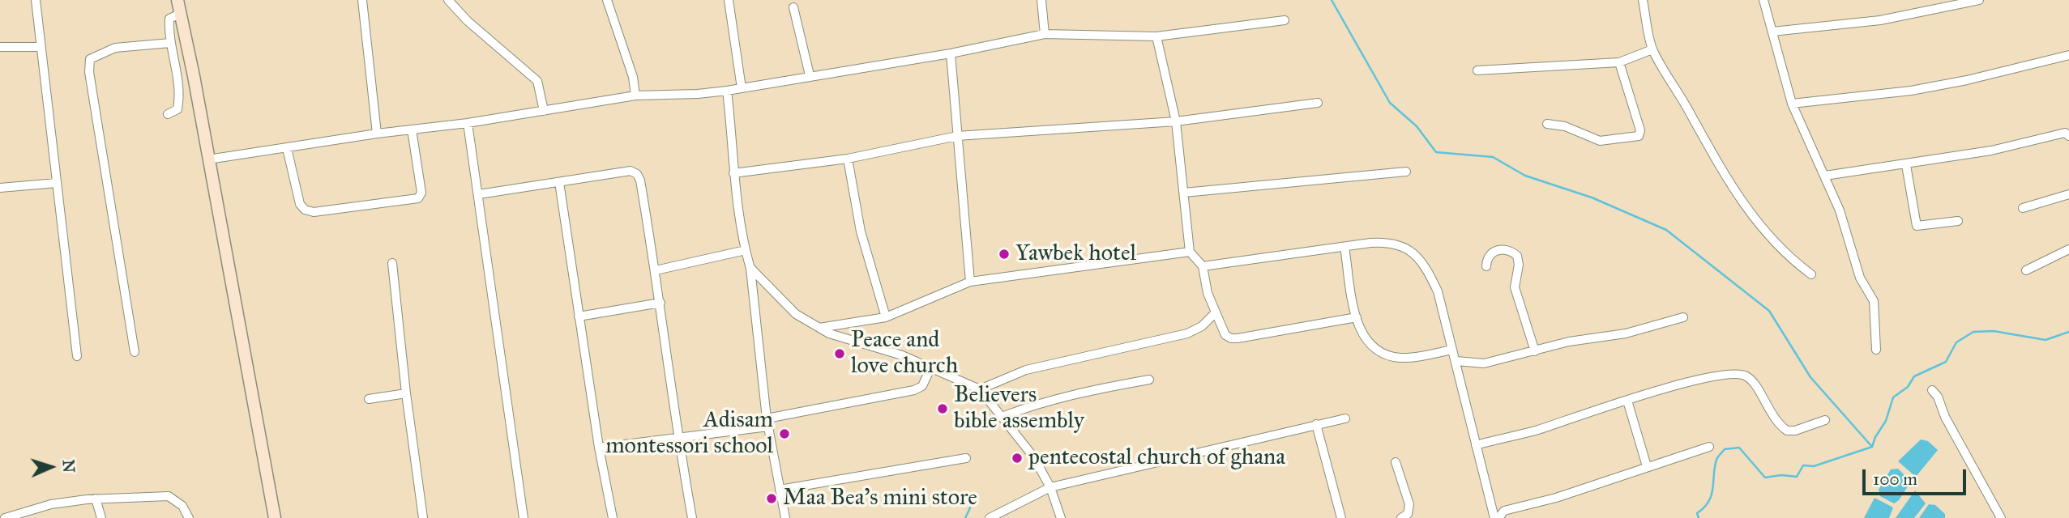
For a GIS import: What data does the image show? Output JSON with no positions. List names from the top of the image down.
{
  "places": [
    "Yawbek hotel",
    "Peace and love church",
    "Believers bible assembly",
    "Adisam montessori school",
    "pentecostal church of ghana",
    "Maa Bea's mini store"
  ],
  "scale_bar": "100 m",
  "north": "right"
}
